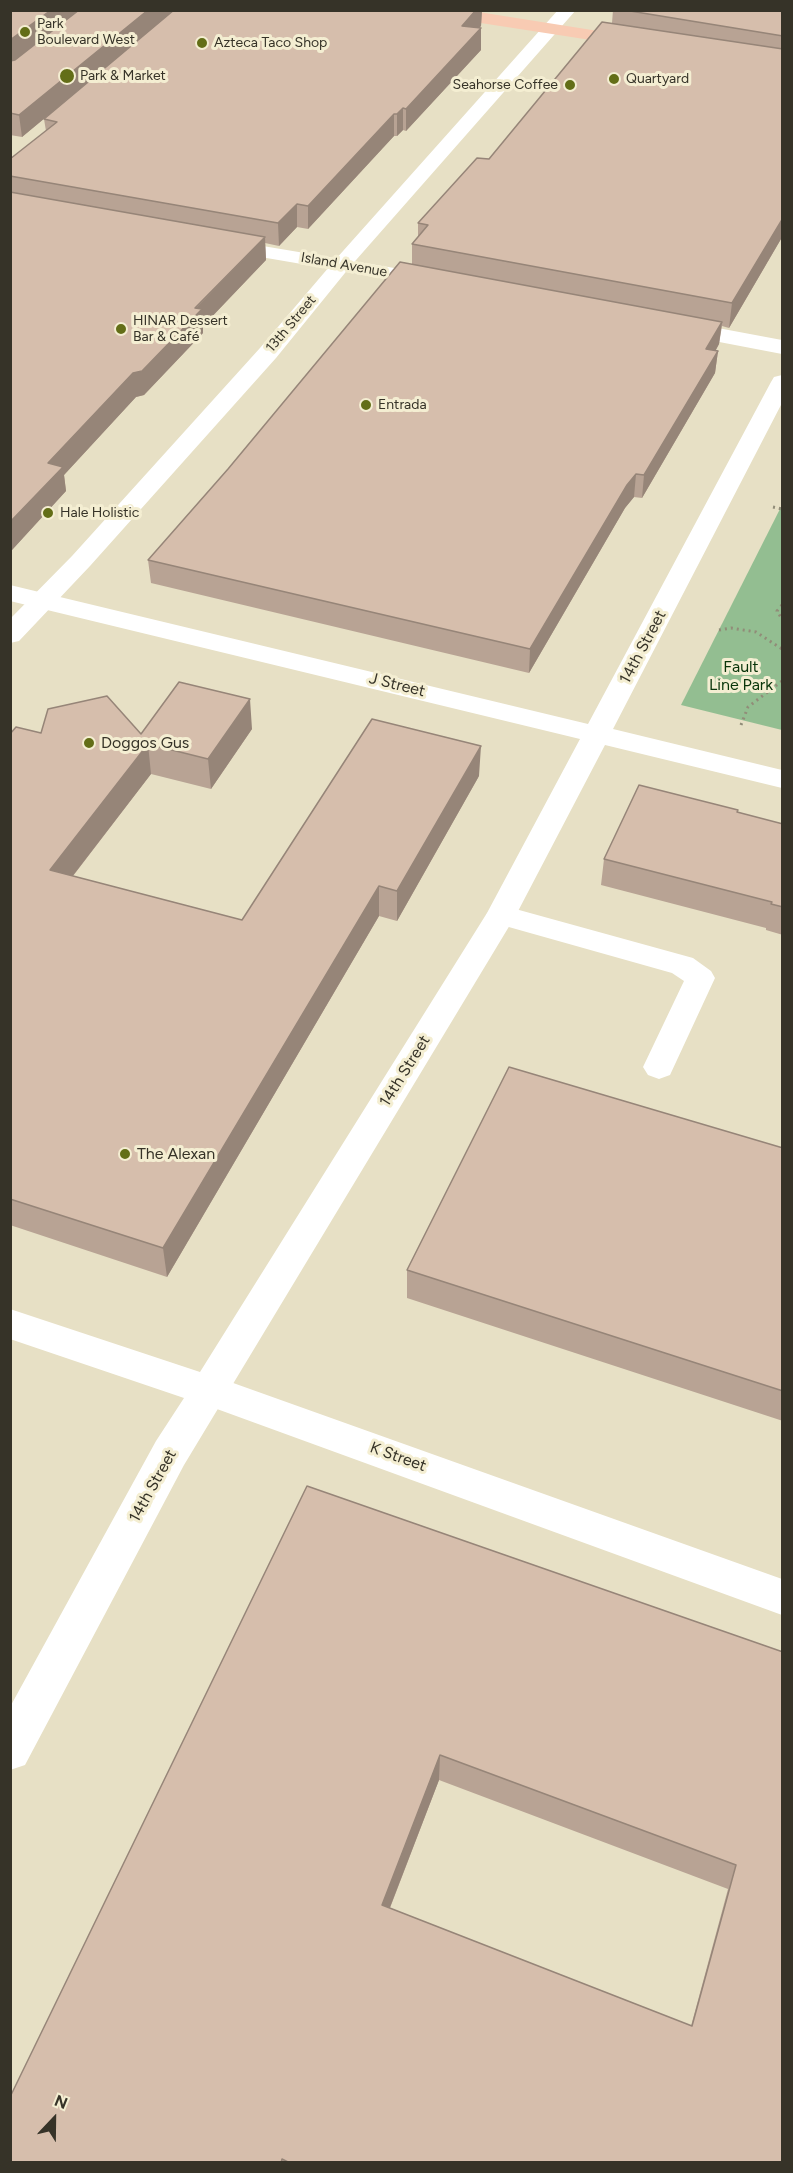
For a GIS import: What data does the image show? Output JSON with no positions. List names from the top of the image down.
{
  "streets": {
    "main road": [
      "Island Avenue",
      "13th Street",
      "14th Street",
      "J Street",
      "K Street"
    ]
  },
  "crossings": [
    ["Island Avenue", "13th Street"],
    ["13th Street", "J Street"],
    ["14th Street", "J Street"],
    ["14th Street", "K Street"]
  ],
  "parks": ["Fault Line Park"],
  "places": [
    "Park Boulevard West",
    "Azteca Taco Shop",
    "Park & Market",
    "Quartyard",
    "Seahorse Coffee",
    "HINAR Dessert Bar & Café",
    "Entrada",
    "Hale Holistic",
    "Doggos Gus",
    "The Alexan"
  ],
  "north": "top"
}
